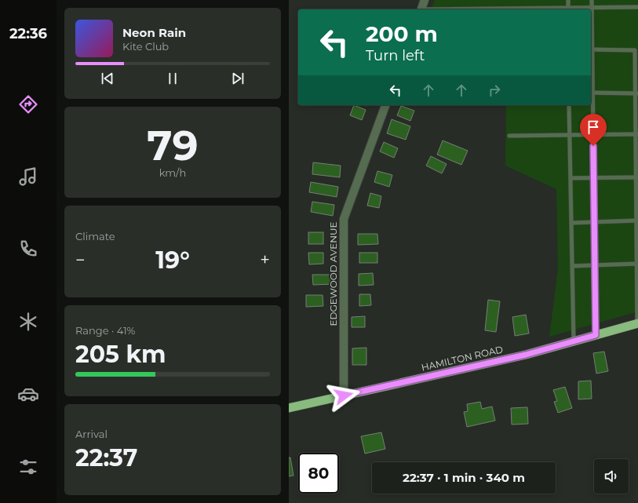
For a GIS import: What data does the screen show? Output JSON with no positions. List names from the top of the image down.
{
  "streets": {
    "highway": ["HAMILTON ROAD"],
    "street": ["EDGEWOOD AVENUE"]
  },
  "crossings": [
    ["EDGEWOOD AVENUE", "HAMILTON ROAD"]
  ],
  "page": {
    "tabs": "22:36",
    "turn": ["200 m", "Turn left"],
    "song": ["Neon Rain", "Kite Club"],
    "tile": [
      ["79", "km/h"],
      "Climate",
      ["Range · 41%", "205 km"],
      ["Arrival", "22:37"]
    ],
    "heat": ["−", "19°", "+"],
    "limit": "80",
    "trip": "22:37 · 1 min · 340 m"
  }
}
